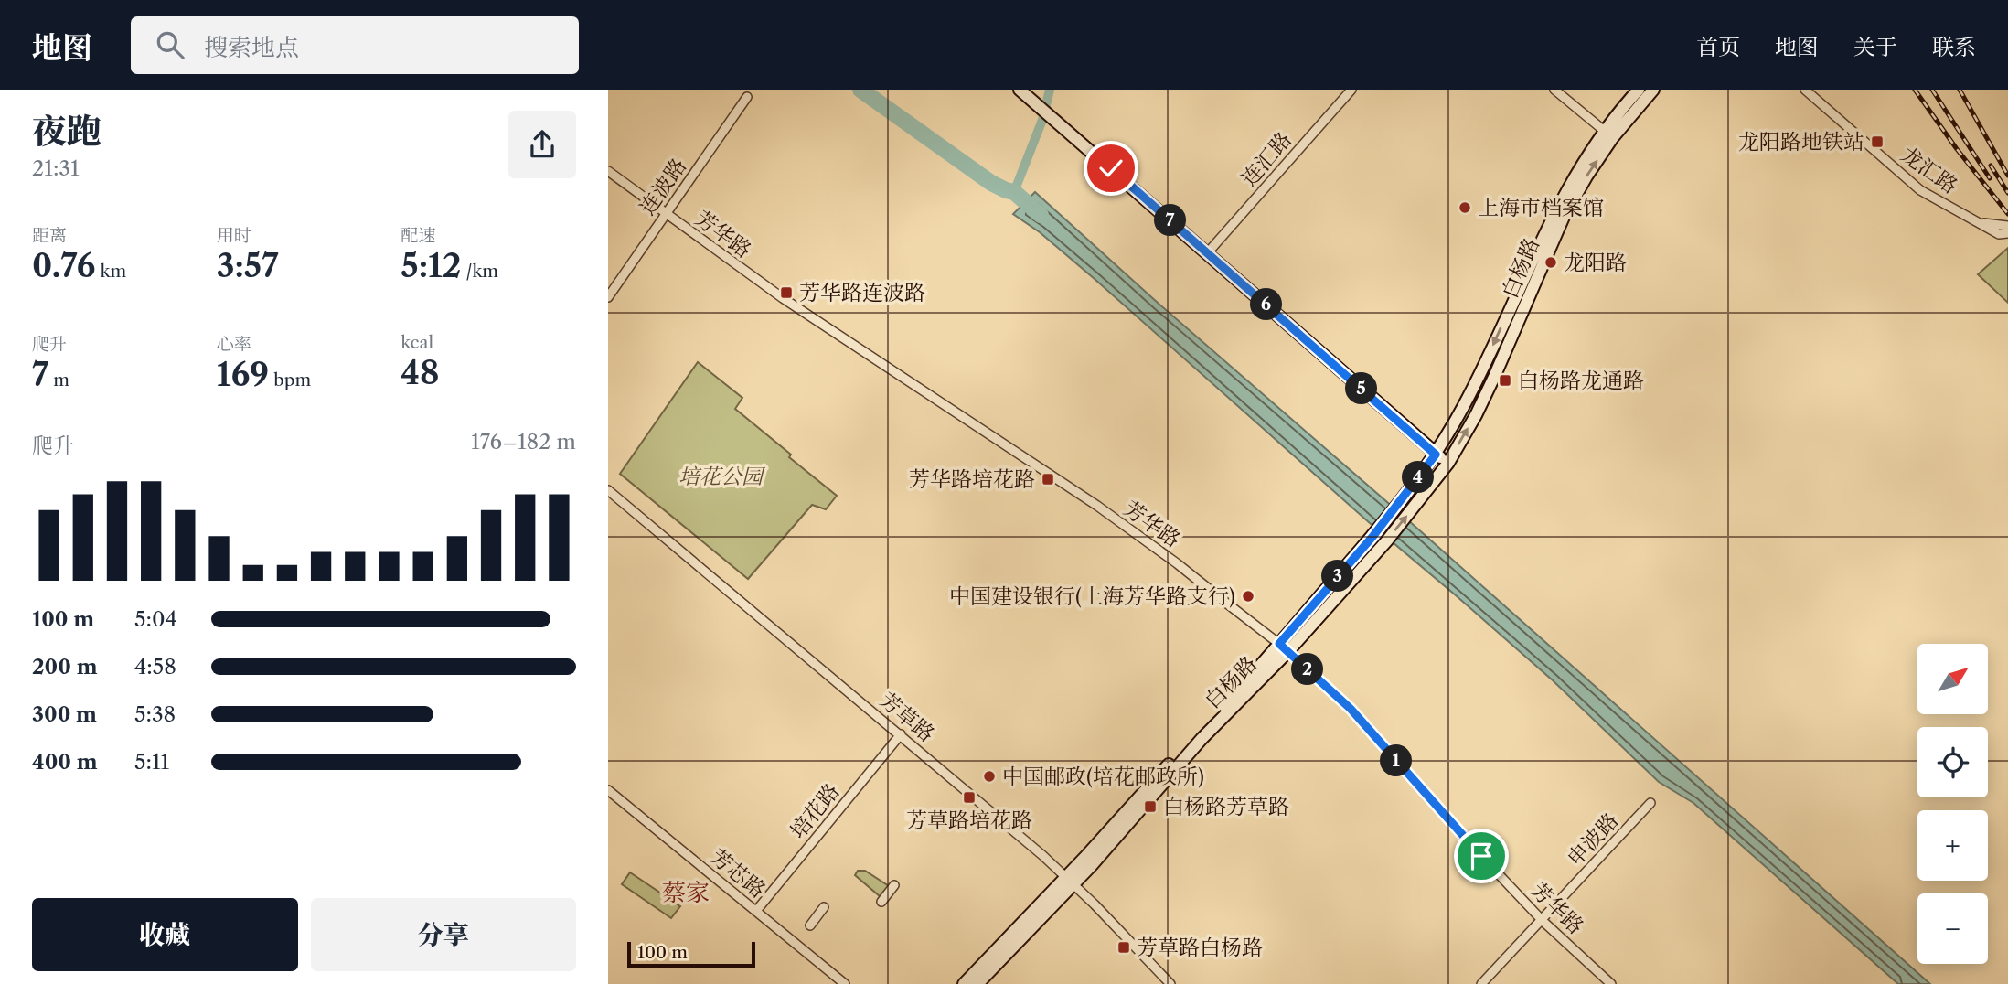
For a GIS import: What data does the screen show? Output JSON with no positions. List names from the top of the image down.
{
  "streets": {
    "main road": ["白杨路"],
    "street": [
      "连汇路",
      "龙汇路",
      "连波路",
      "芳华路",
      "芳草路",
      "培花路",
      "申波路",
      "芳芯路"
    ]
  },
  "crossings": [
    ["连波路", "芳华路"],
    ["芳华路", "白杨路"],
    ["芳华路", "申波路"],
    ["白杨路", "芳草路"],
    ["芳草路", "培花路"],
    ["培花路", "芳芯路"]
  ],
  "districts": ["蔡家"],
  "parks": ["培花公园"],
  "places": {
    "transit": [
      "龙阳路地铁站",
      "芳华路连波路",
      "白杨路龙通路",
      "芳华路培花路",
      "芳草路培花路",
      "白杨路芳草路",
      "芳草路白杨路"
    ],
    "other": [
      "上海市档案馆",
      "龙阳路",
      "中国建设银行(上海芳华路支行)",
      "中国邮政(培花邮政所)"
    ]
  },
  "scale_bar": "100 m",
  "north": "top right",
  "page": {
    "header": "地图",
    "search": "搜索地点",
    "nav": [
      "首页",
      "地图",
      "关于",
      "联系"
    ],
    "heading": ["夜跑", "21:31"],
    "stats": [
      ["距离", "0.76 km"],
      ["用时", "3:57"],
      ["配速", "5:12 /km"],
      ["爬升", "7 m"],
      ["心率", "169 bpm"],
      ["kcal", "48"]
    ],
    "pins": [
      "7",
      "6",
      "5",
      "4",
      "3",
      "2",
      "1"
    ],
    "chart": ["爬升", "176–182 m"],
    "list": [
      {
        "name": "100 m",
        "note": "5:04"
      },
      {
        "name": "200 m",
        "note": "4:58"
      },
      {
        "name": "300 m",
        "note": "5:38"
      },
      {
        "name": "400 m",
        "note": "5:11"
      }
    ],
    "map_buttons": ["+", "−"],
    "buttons": ["收藏", "分享"],
    "scale": "100 m"
  }
}
